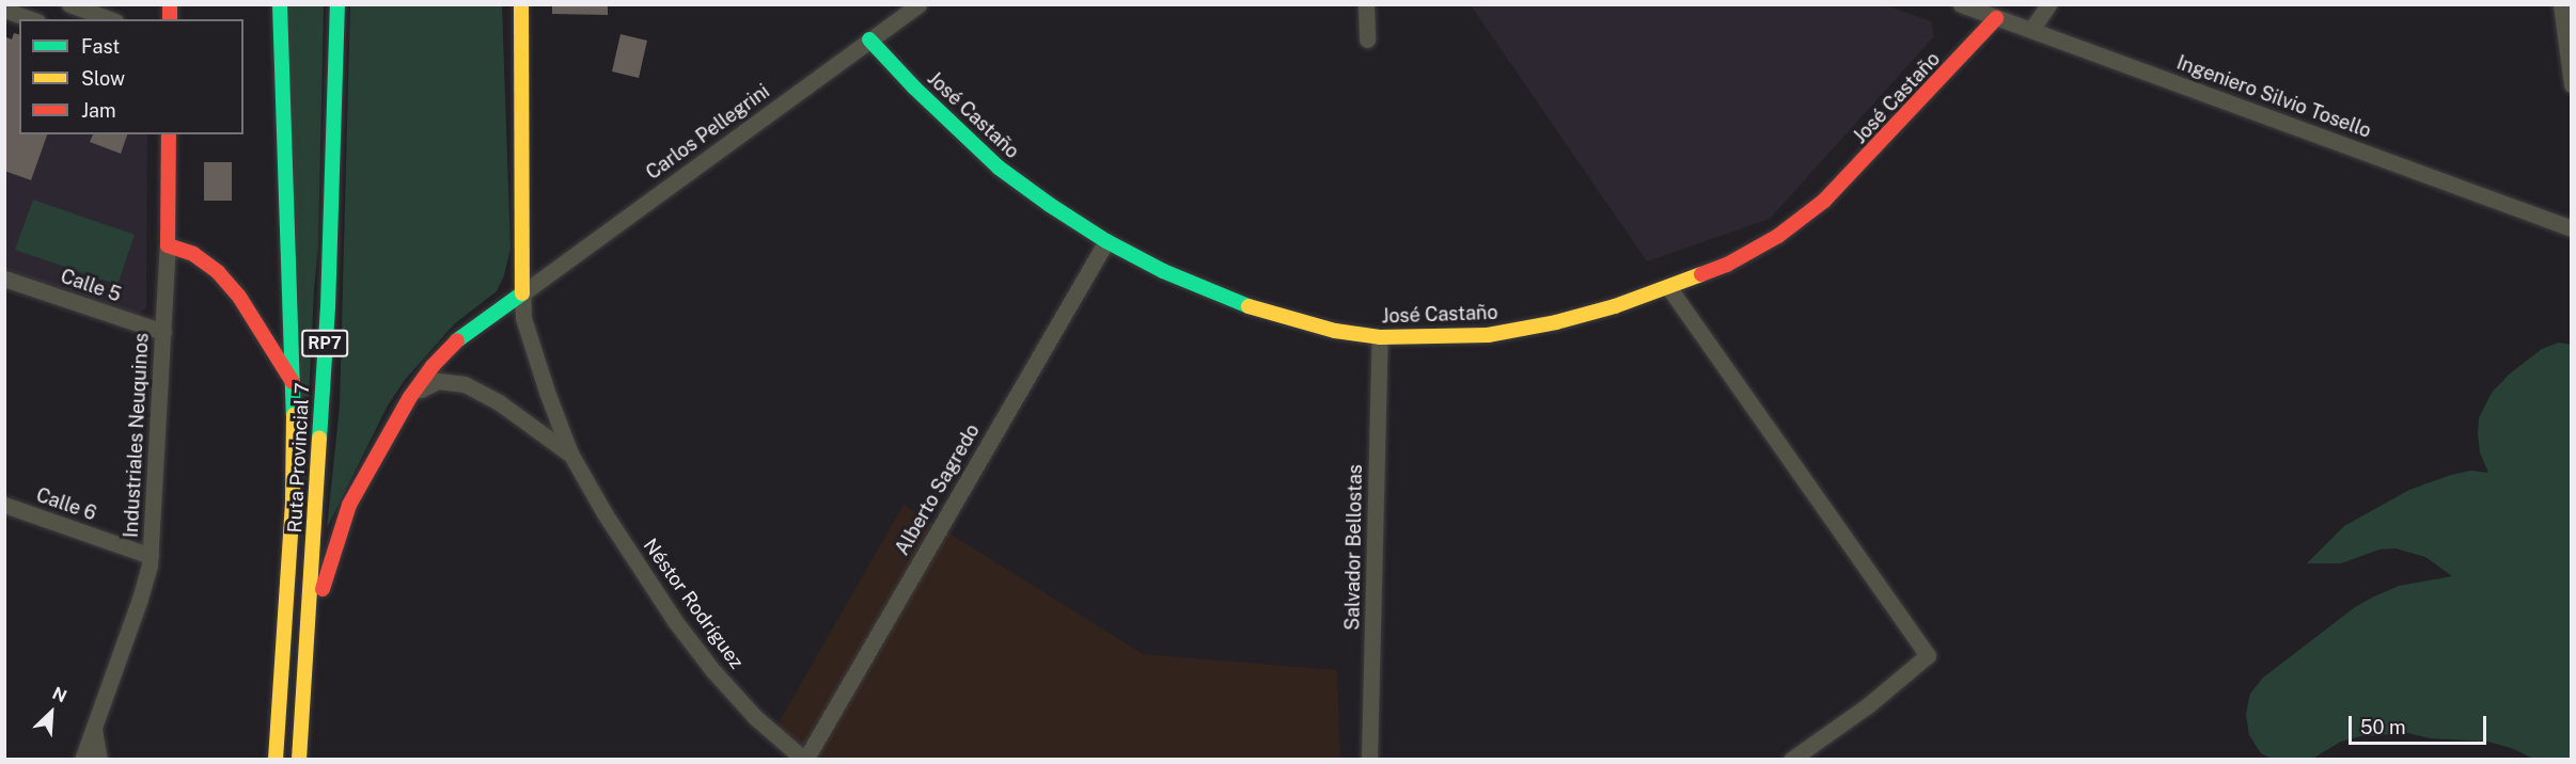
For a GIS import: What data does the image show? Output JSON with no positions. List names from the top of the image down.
{
  "streets": {
    "main road": [
      "José Castaño",
      "RP7",
      "Industriales Neuquinos",
      "Ruta Provincial 7"
    ],
    "street": [
      "Ingeniero Silvio Tosello",
      "Carlos Pellegrini",
      "Calle 5",
      "Alberto Sagredo",
      "Calle 6",
      "Salvador Bellostas",
      "Néstor Rodríguez"
    ]
  },
  "crossings": [
    ["Ingeniero Silvio Tosello", "José Castaño"],
    ["José Castaño", "Carlos Pellegrini"],
    ["José Castaño", "Alberto Sagredo"],
    ["José Castaño", "Salvador Bellostas"],
    ["Carlos Pellegrini", "Néstor Rodríguez"],
    ["Calle 5", "Industriales Neuquinos"],
    ["Industriales Neuquinos", "Calle 6"],
    ["Alberto Sagredo", "Néstor Rodríguez"]
  ],
  "legend": ["Fast", "Slow", "Jam"],
  "scale_bar": "50 m",
  "north": "top right"
}
